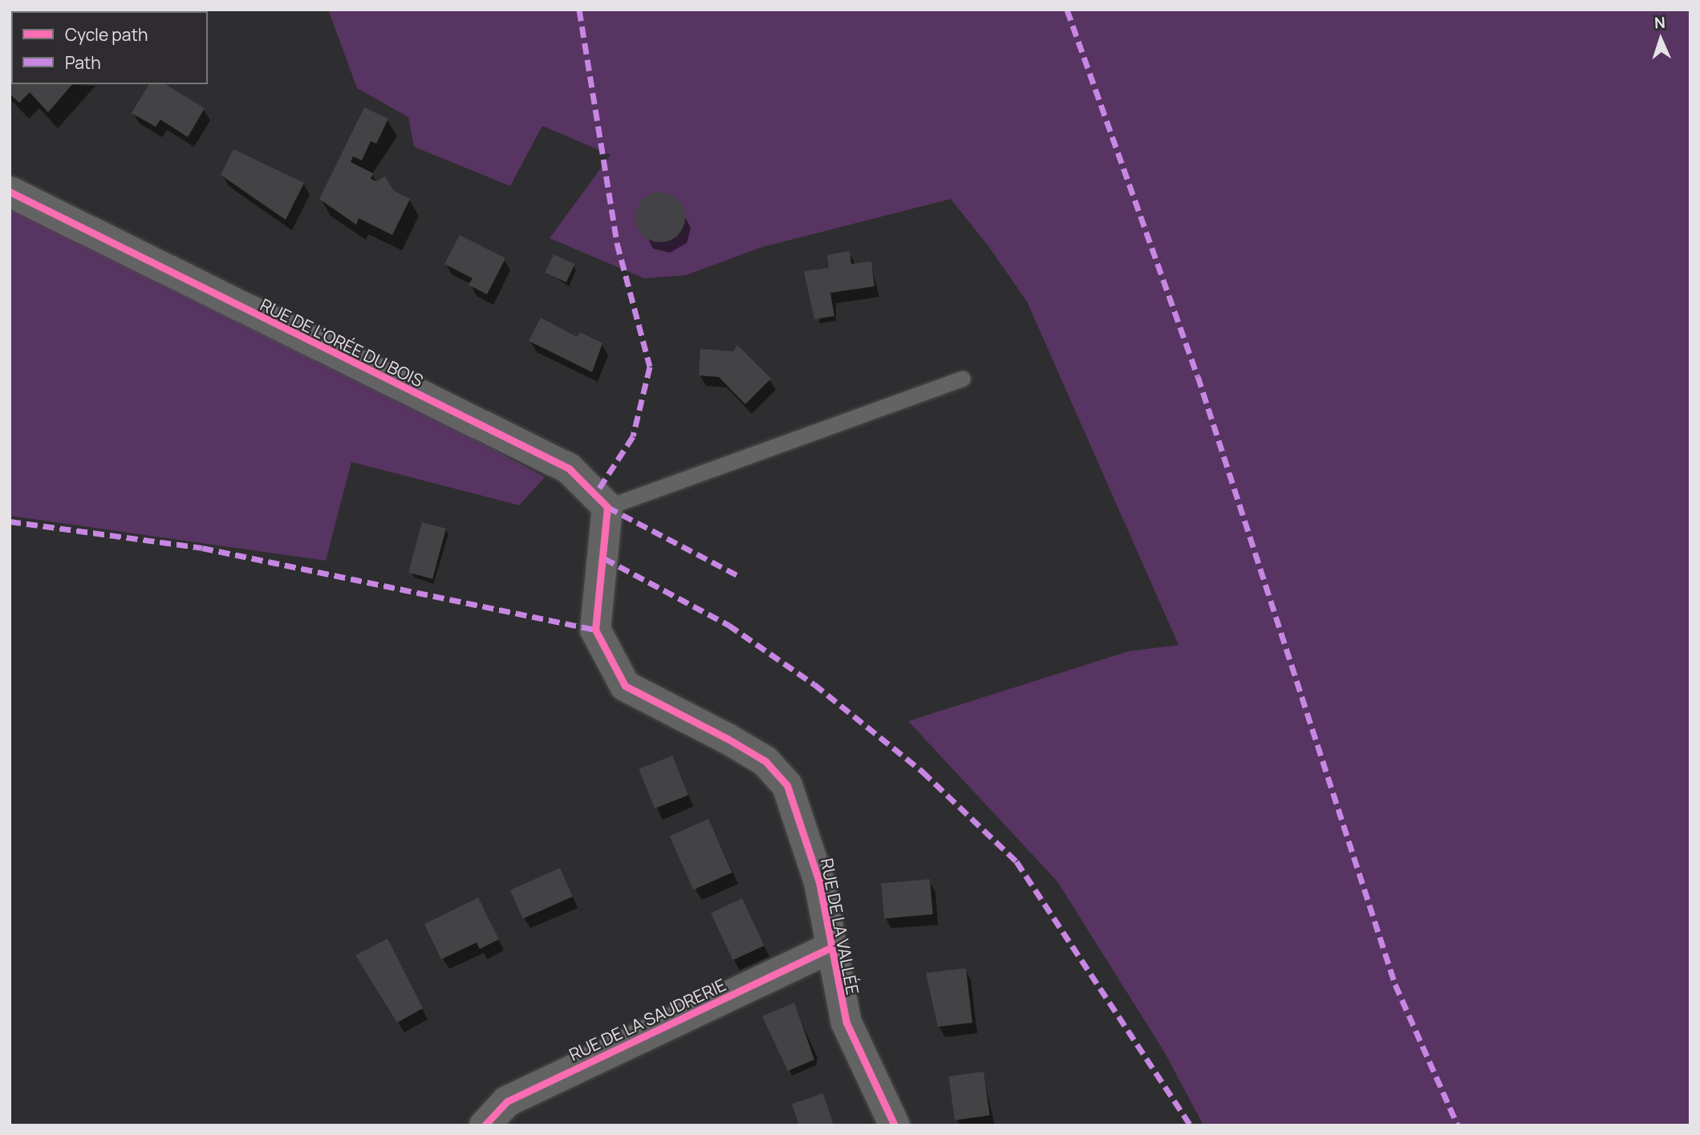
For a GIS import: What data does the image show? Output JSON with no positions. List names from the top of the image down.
{
  "streets": {
    "street": ["RUE DE L'ORÉE DU BOIS", "RUE DE LA VALLÉE", "RUE DE LA SAUDRERIE"]
  },
  "crossings": [
    ["RUE DE L'ORÉE DU BOIS", "RUE DE LA VALLÉE"],
    ["RUE DE LA VALLÉE", "RUE DE LA SAUDRERIE"]
  ],
  "legend": ["Cycle path", "Path"],
  "north": "top"
}
